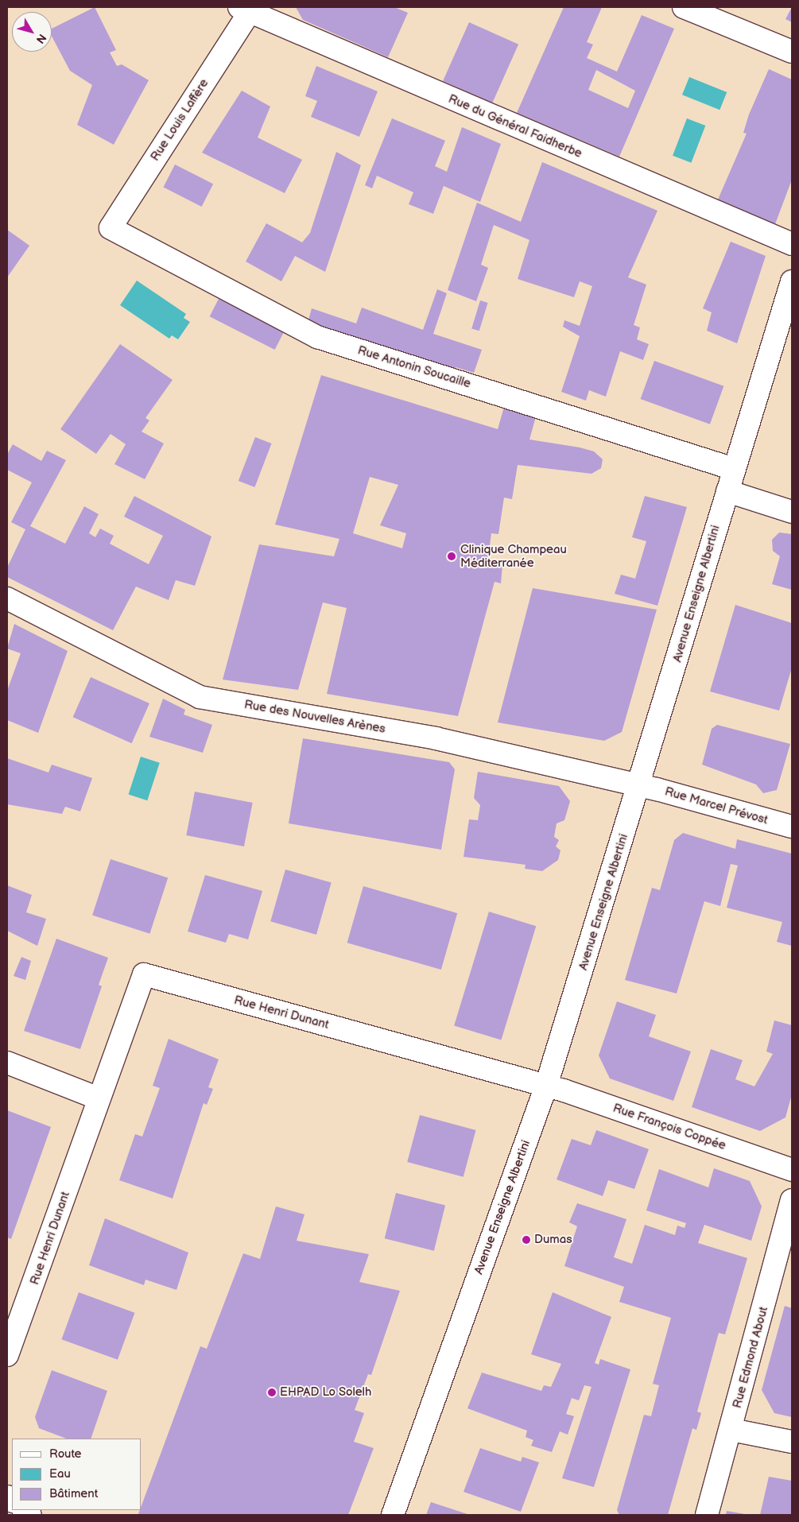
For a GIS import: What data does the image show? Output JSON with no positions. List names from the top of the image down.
{
  "streets": {
    "street": [
      "Rue Louis Laffère",
      "Rue du Général Faidherbe",
      "Rue Antonin Soucaille",
      "Avenue Enseigne Albertini",
      "Rue des Nouvelles Arènes",
      "Rue Marcel Prévost",
      "Rue Henri Dunant",
      "Rue François Coppée",
      "Rue Edmond About"
    ]
  },
  "crossings": [
    ["Rue Louis Laffère", "Rue du Général Faidherbe"],
    ["Rue Louis Laffère", "Rue Antonin Soucaille"],
    ["Rue Antonin Soucaille", "Avenue Enseigne Albertini"],
    ["Avenue Enseigne Albertini", "Rue des Nouvelles Arènes"],
    ["Avenue Enseigne Albertini", "Rue Marcel Prévost"],
    ["Avenue Enseigne Albertini", "Rue Henri Dunant"],
    ["Avenue Enseigne Albertini", "Rue François Coppée"],
    ["Rue des Nouvelles Arènes", "Rue Marcel Prévost"],
    ["Rue Henri Dunant", "Rue François Coppée"]
  ],
  "places": ["Clinique Champeau Méditerranée", "Dumas", "EHPAD Lo Solelh"],
  "legend": ["Route", "Eau", "Bâtiment"],
  "north": "bottom right"
}
